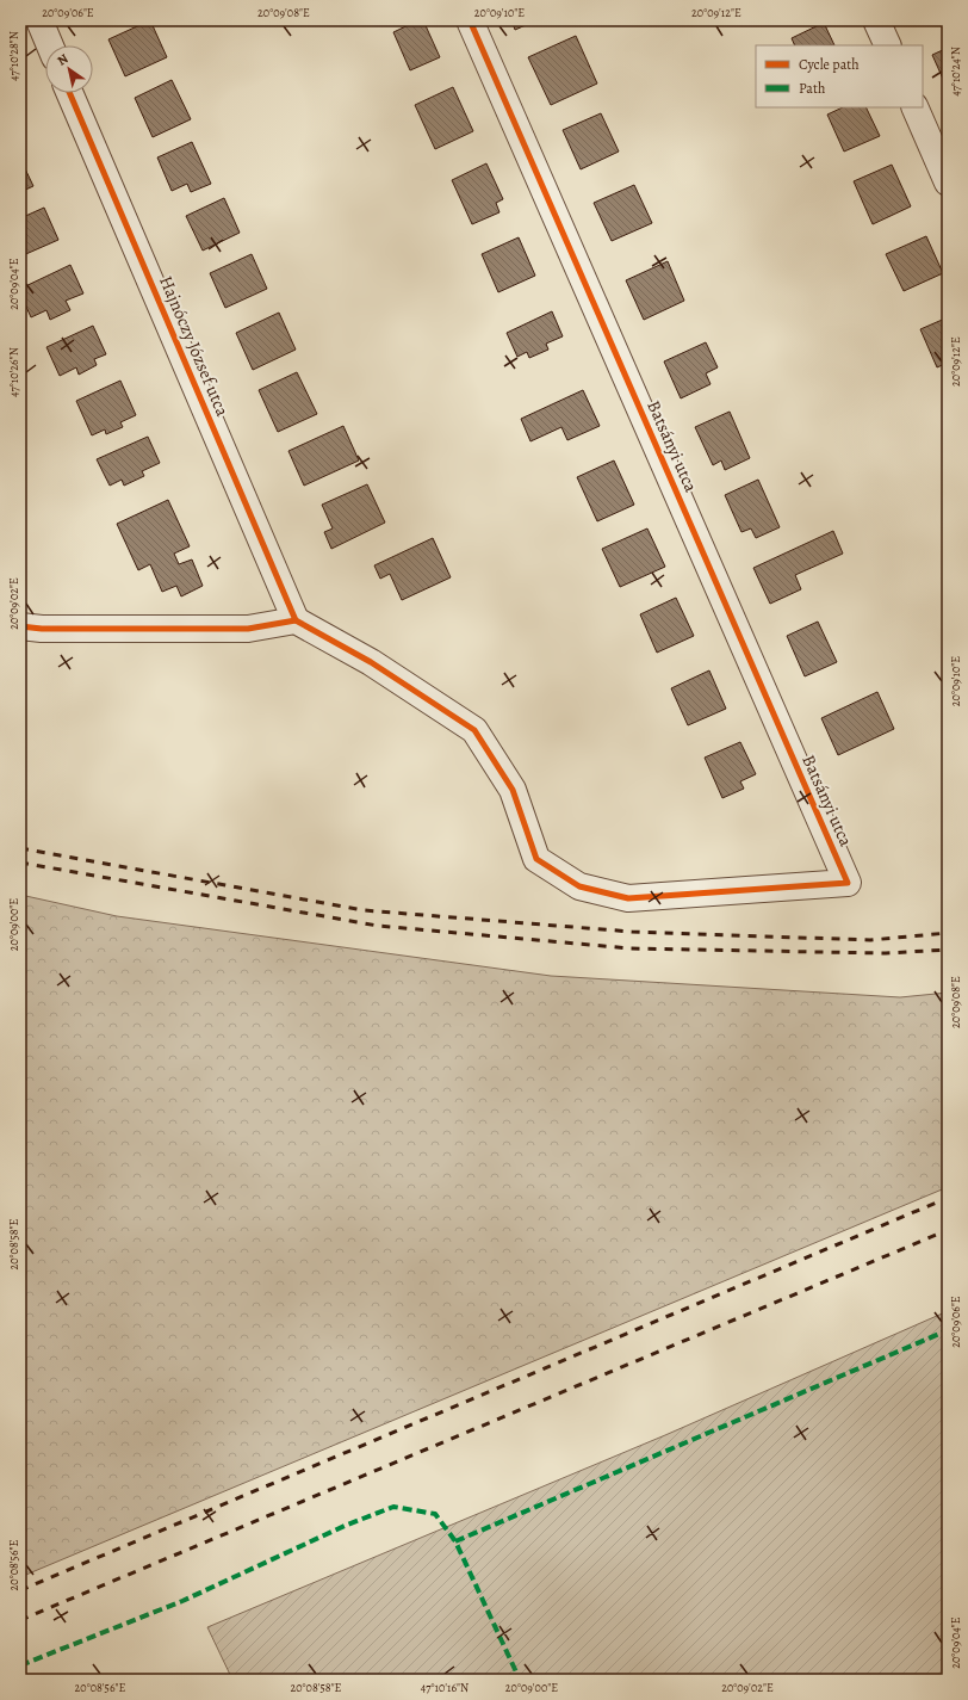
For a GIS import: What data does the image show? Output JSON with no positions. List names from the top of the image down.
{
  "streets": {
    "street": ["Hajnóczy József utca", "Batsányi utca"]
  },
  "crossings": [
    ["Hajnóczy József utca", "Batsányi utca"]
  ],
  "legend": ["Cycle path", "Path"],
  "north": "top left",
  "coordinates": [
    "20°09'06\"E",
    "20°09'08\"E",
    "20°09'10\"E",
    "20°09'12\"E",
    "47°10'28\"N",
    "47°10'24\"N",
    "20°09'04\"E",
    "47°10'26\"N",
    "20°09'02\"E",
    "20°09'00\"E",
    "20°08'58\"E",
    "20°08'56\"E",
    "47°10'16\"N"
  ]
}
